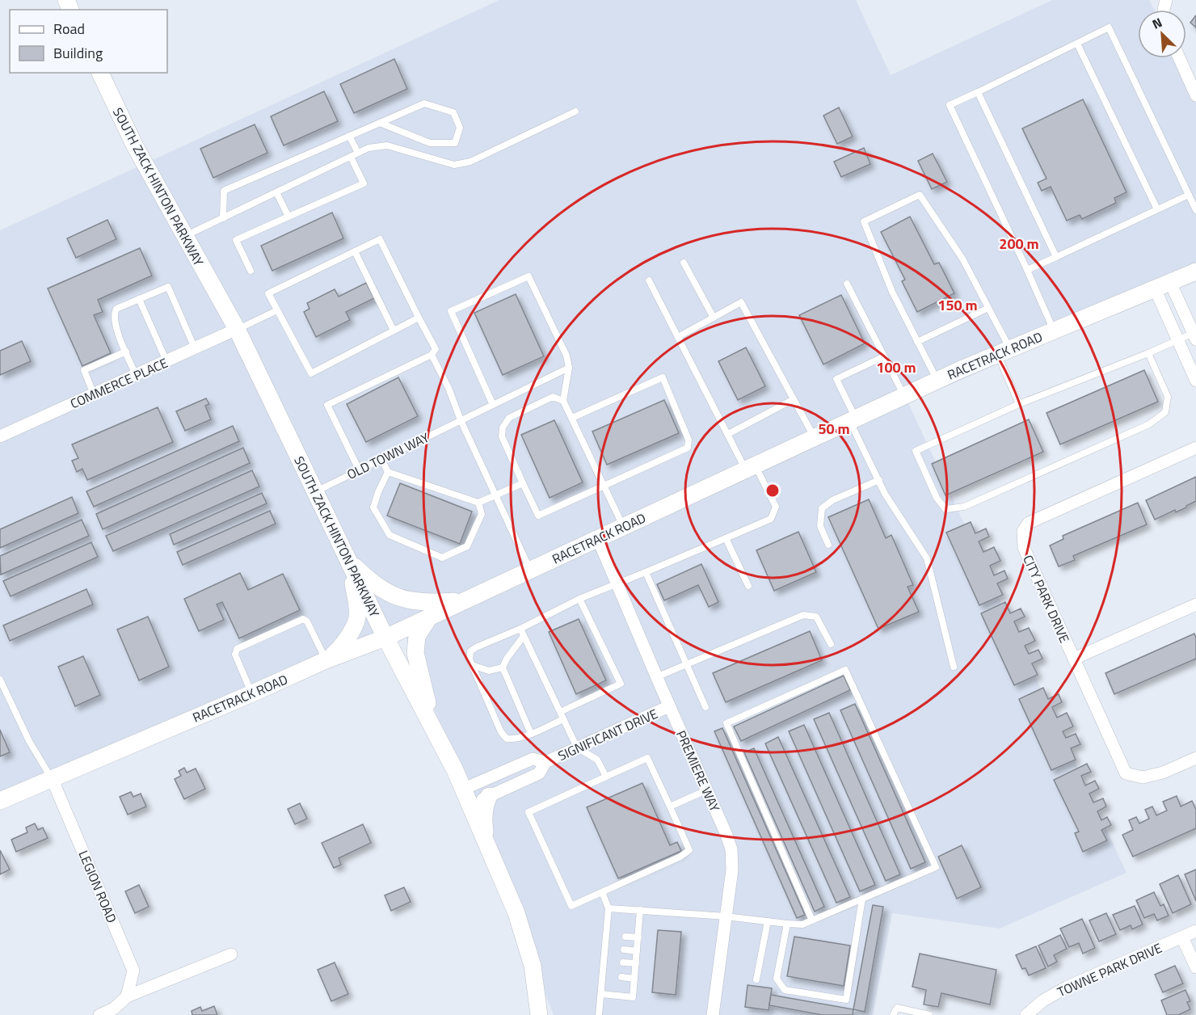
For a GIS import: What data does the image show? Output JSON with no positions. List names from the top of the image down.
{
  "streets": {
    "main road": ["SOUTH ZACK HINTON PARKWAY", "RACETRACK ROAD"],
    "street": [
      "COMMERCE PLACE",
      "CITY PARK DRIVE",
      "SIGNIFICANT DRIVE",
      "PREMIERE WAY",
      "LEGION ROAD",
      "TOWNE PARK DRIVE"
    ],
    "lane": ["OLD TOWN WAY"]
  },
  "crossings": [
    ["SOUTH ZACK HINTON PARKWAY", "RACETRACK ROAD"],
    ["SOUTH ZACK HINTON PARKWAY", "COMMERCE PLACE"],
    ["SOUTH ZACK HINTON PARKWAY", "OLD TOWN WAY"],
    ["SOUTH ZACK HINTON PARKWAY", "SIGNIFICANT DRIVE"],
    ["RACETRACK ROAD", "PREMIERE WAY"],
    ["RACETRACK ROAD", "LEGION ROAD"],
    ["SIGNIFICANT DRIVE", "PREMIERE WAY"]
  ],
  "legend": ["Road", "Building"],
  "north": "top left",
  "rings": [
    "200 m",
    "150 m",
    "100 m",
    "50 m"
  ]
}
